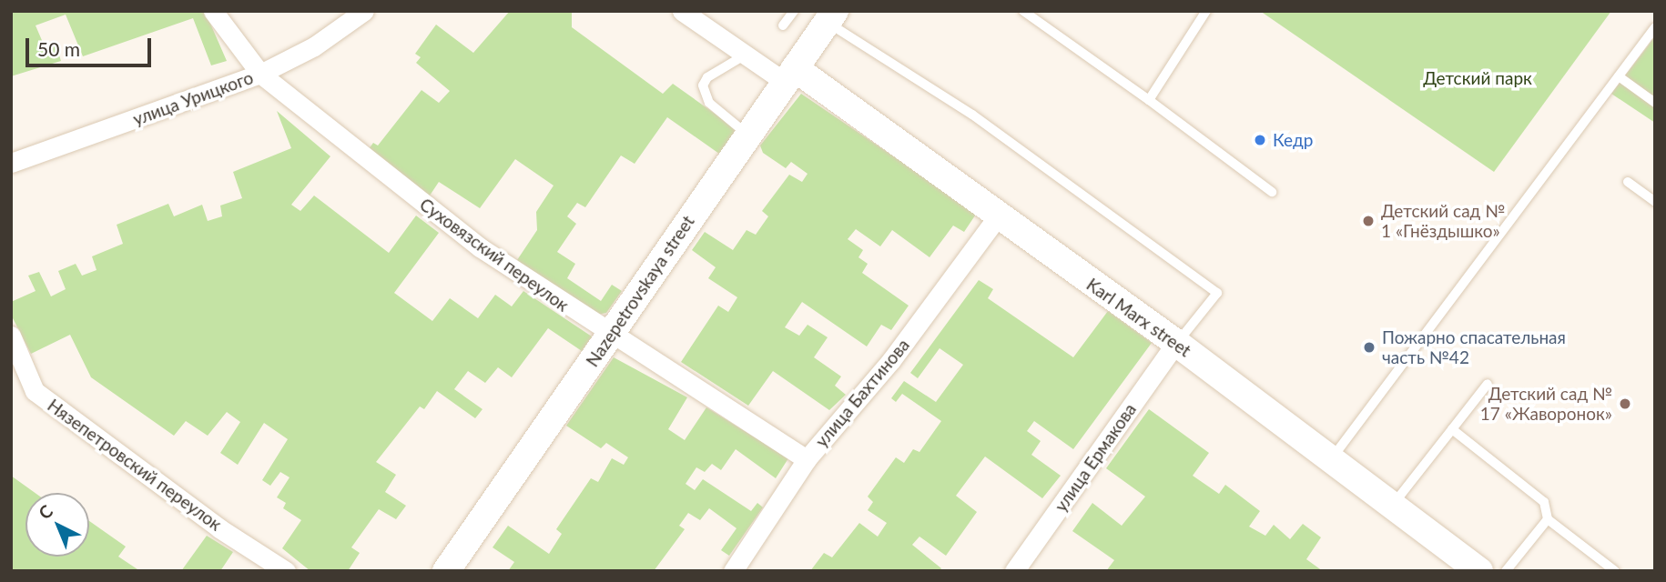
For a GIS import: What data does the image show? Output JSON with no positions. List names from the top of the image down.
{
  "streets": {
    "street": [
      "улица Урицкого",
      "Суховязский переулок",
      "Nazepetrovskaya street",
      "Karl Marx street",
      "улица Бахтинова",
      "улица Ермакова",
      "Нязепетровский переулок"
    ]
  },
  "crossings": [
    ["улица Урицкого", "Суховязский переулок"],
    ["Суховязский переулок", "Nazepetrovskaya street"],
    ["Суховязский переулок", "улица Бахтинова"],
    ["Nazepetrovskaya street", "Karl Marx street"],
    ["Karl Marx street", "улица Бахтинова"],
    ["Karl Marx street", "улица Ермакова"]
  ],
  "parks": ["Детский парк"],
  "places": [
    "Кедр",
    "Детский сад № 1 «Гнёздышко»",
    "Пожарно спасательная часть №42",
    "Детский сад № 17 «Жаворонок»"
  ],
  "scale_bar": "50 m",
  "north": "top left"
}
